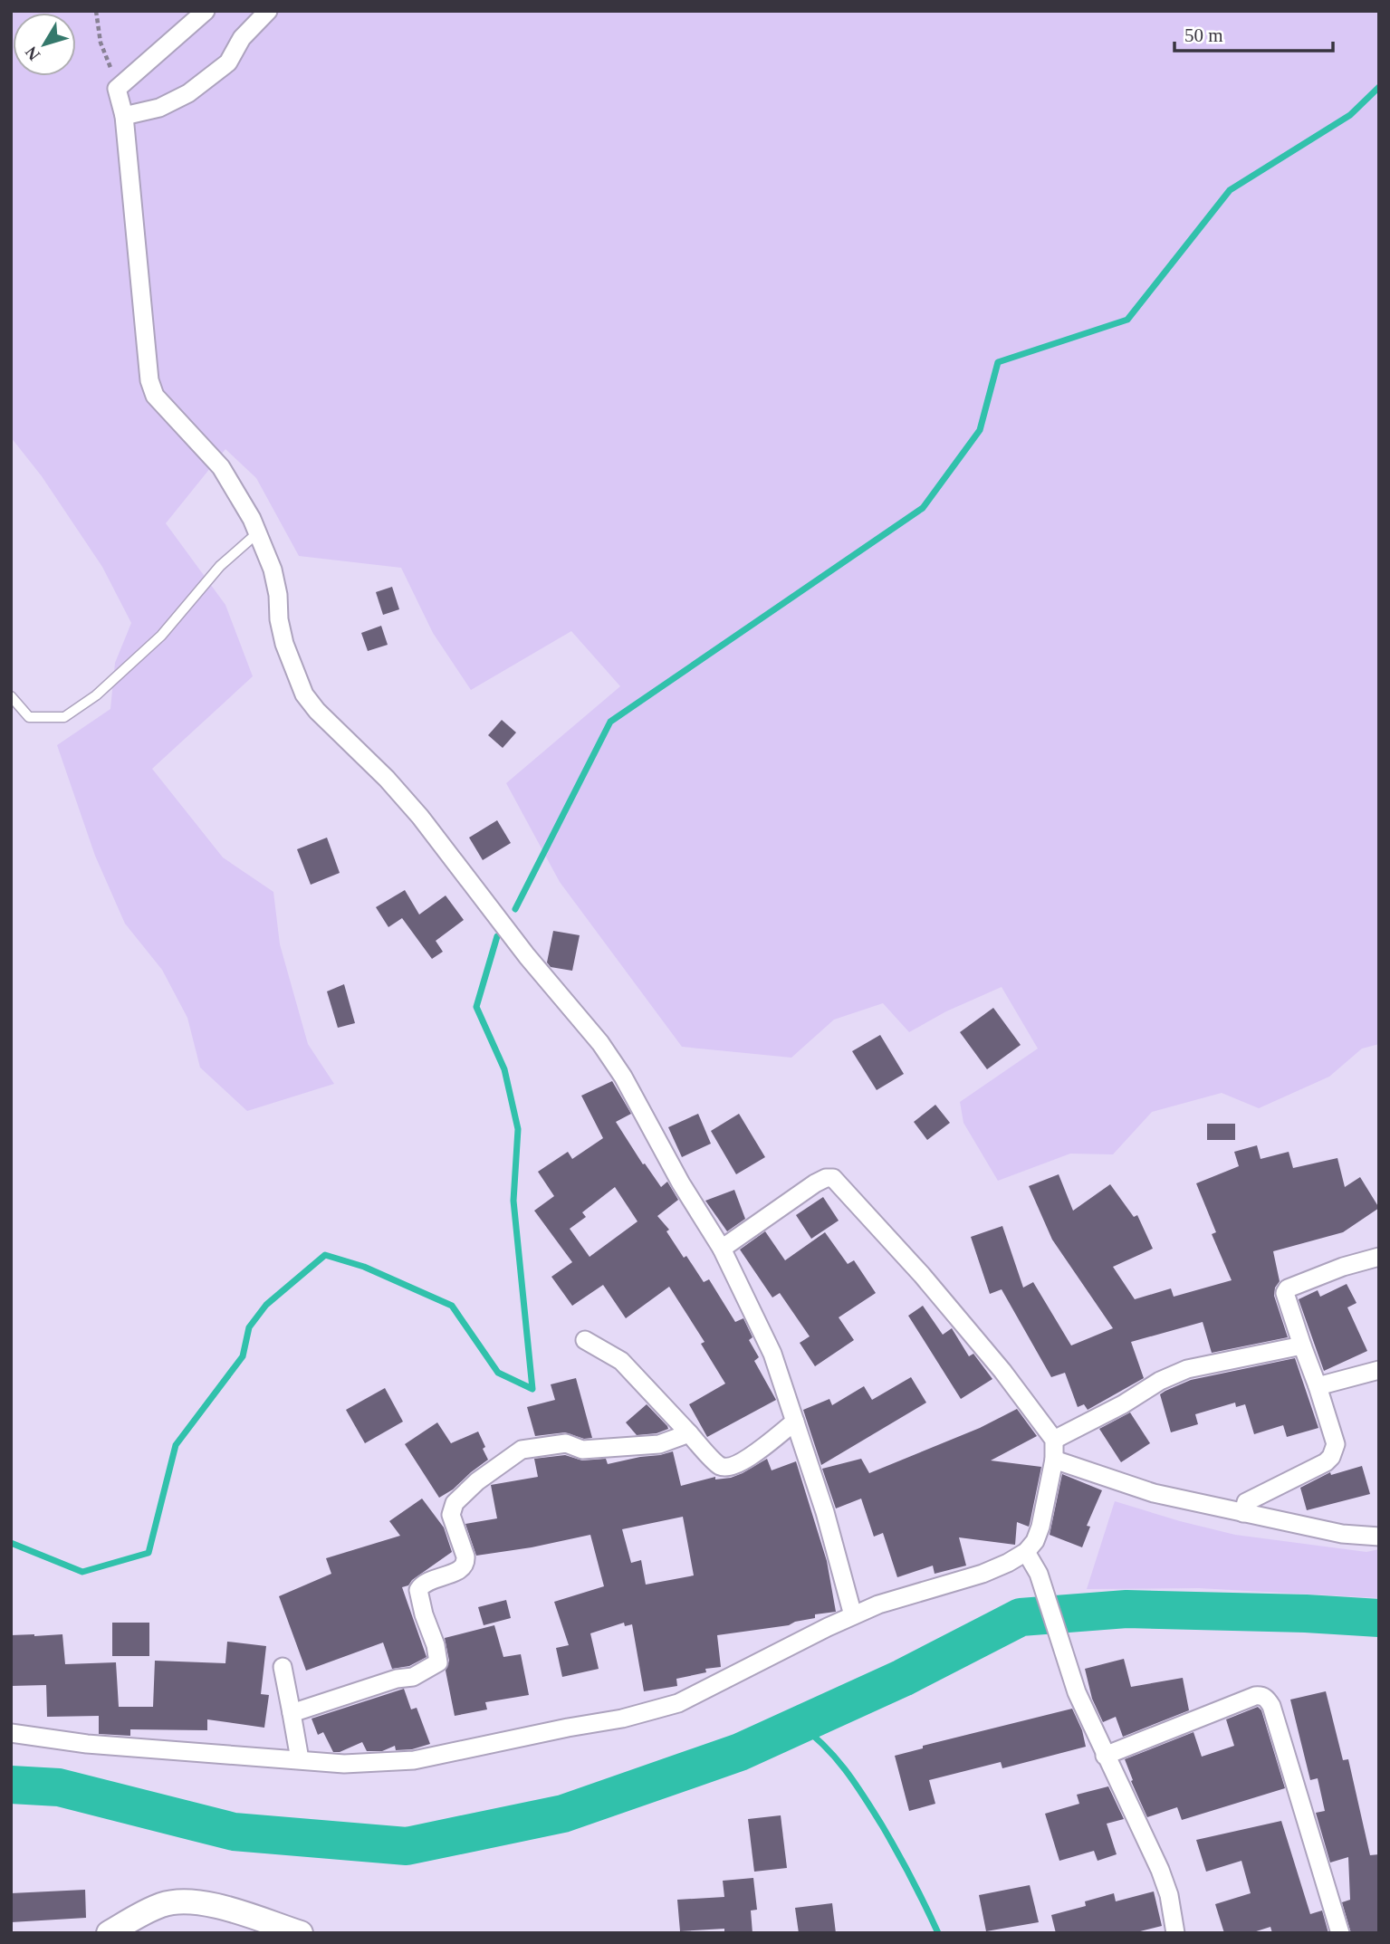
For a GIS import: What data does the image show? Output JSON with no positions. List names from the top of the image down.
{
  "scale_bar": "50 m",
  "north": "bottom left"
}
